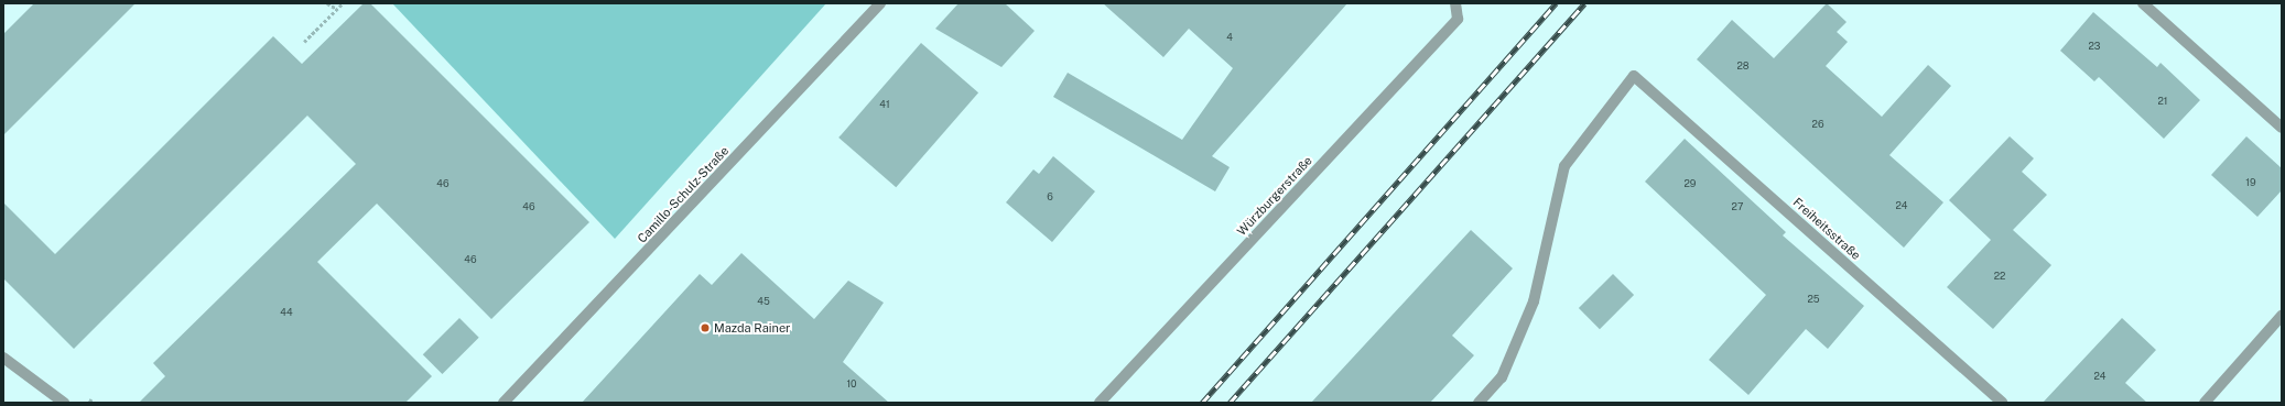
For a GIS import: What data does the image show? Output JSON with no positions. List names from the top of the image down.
{
  "streets": {
    "street": ["Camillo-Schulz-Straße", "Würzburgerstraße", "Freiheitsstraße"]
  },
  "places": ["Mazda Rainer"],
  "house_numbers": [
    "4",
    "23",
    "28",
    "21",
    "41",
    "26",
    "19",
    "46",
    "29",
    "6",
    "24",
    "46",
    "27",
    "46",
    "22",
    "25",
    "45",
    "44",
    "24",
    "10"
  ]
}
